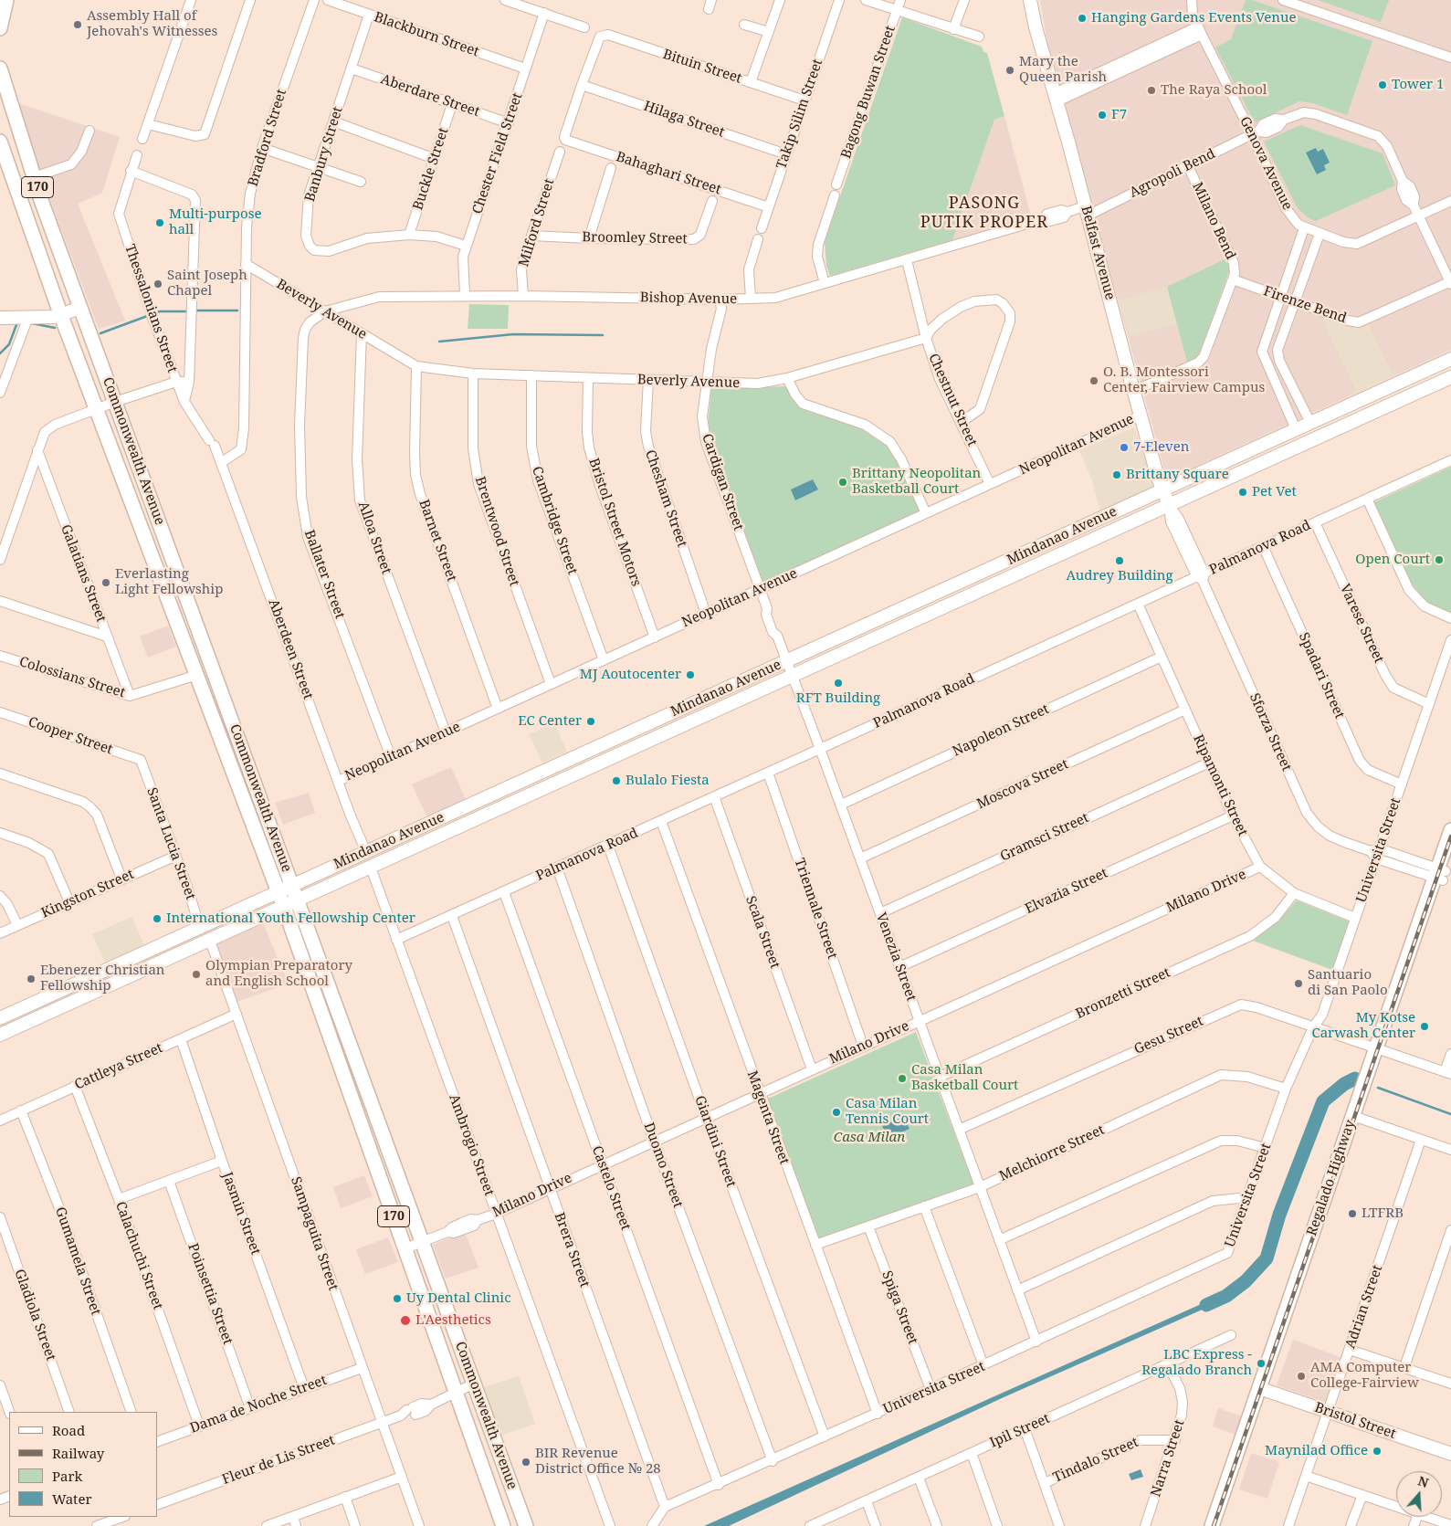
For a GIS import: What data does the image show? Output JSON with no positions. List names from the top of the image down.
{
  "streets": {
    "main road": [
      "170",
      "Belfast Avenue",
      "Commonwealth Avenue",
      "Mindanao Avenue",
      "Regalado Highway",
      "Bristol Street"
    ],
    "street": [
      "Blackburn Street",
      "Bituin Street",
      "Bagong Buwan Street",
      "Aberdare Street",
      "Takip Silim Street",
      "Hilaga Street",
      "Bradford Street",
      "Chester Field Street",
      "Banbury Street",
      "Genova Avenue",
      "Buckle Street",
      "Bahaghari Street",
      "Agropoli Bend",
      "Milano Bend",
      "Milford Street",
      "Broomley Street",
      "Bishop Avenue",
      "Firenze Bend",
      "Thessalonians Street",
      "Beverly Avenue",
      "Chestnut Street",
      "Neopolitan Avenue",
      "Cardigan Street",
      "Chesham Street",
      "Cambridge Street",
      "Bristol Street Motors",
      "Brentwood Street",
      "Alloa Street",
      "Barnet Street",
      "Palmanova Road",
      "Galatians Street",
      "Ballater Street",
      "Varese Street",
      "Aberdeen Street",
      "Spadari Street",
      "Colossians Street",
      "Napoleon Street",
      "Sforza Street",
      "Cooper Street",
      "Moscova Street",
      "Ripamonti Street",
      "Gramsci Street",
      "Santa Lucia Street",
      "Universita Street",
      "Elvazia Street",
      "Milano Drive",
      "Kingston Street",
      "Triennale Street",
      "Scala Street",
      "Venezia Street",
      "Bronzetti Street",
      "Gesu Street",
      "Cattleya Street",
      "Magenta Street",
      "Giardini Street",
      "Ambrogio Street",
      "Melchiorre Street",
      "Duomo Street",
      "Castelo Street",
      "Jasmin Street",
      "Sampaguita Street",
      "Brera Street",
      "Calachuchi Street",
      "Gumamela Street",
      "Poinsettia Street",
      "Adrian Street",
      "Spiga Street",
      "Gladiola Street",
      "Dama de Noche Street",
      "Ipil Street",
      "Narra Street",
      "Fleur de Lis Street",
      "Tindalo Street"
    ]
  },
  "crossings": [
    ["Blackburn Street", "Chester Field Street"],
    ["Blackburn Street", "Banbury Street"],
    ["Bituin Street", "Takip Silim Street"],
    ["Bituin Street", "Hilaga Street"],
    ["Bituin Street", "Bahaghari Street"],
    ["Aberdare Street", "Chester Field Street"],
    ["Aberdare Street", "Banbury Street"],
    ["Aberdare Street", "Buckle Street"],
    ["Takip Silim Street", "Hilaga Street"],
    ["Takip Silim Street", "Bahaghari Street"],
    ["Hilaga Street", "Bahaghari Street"],
    ["Bradford Street", "Beverly Avenue"],
    ["Bradford Street", "Aberdeen Street"],
    ["Chester Field Street", "Banbury Street"],
    ["Chester Field Street", "Bishop Avenue"],
    ["Banbury Street", "Buckle Street"],
    ["Genova Avenue", "Agropoli Bend"],
    ["Agropoli Bend", "Milano Bend"],
    ["Agropoli Bend", "Belfast Avenue"],
    ["Agropoli Bend", "Bishop Avenue"],
    ["Agropoli Bend", "Firenze Bend"],
    ["Milano Bend", "Belfast Avenue"],
    ["Milano Bend", "Firenze Bend"],
    ["Milford Street", "Broomley Street"],
    ["Milford Street", "Bishop Avenue"],
    ["Belfast Avenue", "Bishop Avenue"],
    ["Belfast Avenue", "Neopolitan Avenue"],
    ["Belfast Avenue", "Mindanao Avenue"],
    ["Belfast Avenue", "Sforza Street"],
    ["Bishop Avenue", "Beverly Avenue"],
    ["Bishop Avenue", "Chestnut Street"],
    ["Bishop Avenue", "Cardigan Street"],
    ["Bishop Avenue", "Ballater Street"],
    ["Thessalonians Street", "Aberdeen Street"],
    ["Beverly Avenue", "Chestnut Street"],
    ["Beverly Avenue", "Cardigan Street"],
    ["Beverly Avenue", "Chesham Street"],
    ["Beverly Avenue", "Cambridge Street"],
    ["Beverly Avenue", "Bristol Street Motors"],
    ["Beverly Avenue", "Brentwood Street"],
    ["Beverly Avenue", "Alloa Street"],
    ["Beverly Avenue", "Barnet Street"],
    ["Beverly Avenue", "Ballater Street"],
    ["Chestnut Street", "Neopolitan Avenue"],
    ["Neopolitan Avenue", "Cardigan Street"],
    ["Neopolitan Avenue", "Chesham Street"],
    ["Neopolitan Avenue", "Cambridge Street"],
    ["Neopolitan Avenue", "Bristol Street Motors"],
    ["Neopolitan Avenue", "Brentwood Street"],
    ["Neopolitan Avenue", "Alloa Street"],
    ["Neopolitan Avenue", "Barnet Street"],
    ["Neopolitan Avenue", "Ballater Street"],
    ["Neopolitan Avenue", "Aberdeen Street"],
    ["Commonwealth Avenue", "Mindanao Avenue"],
    ["Commonwealth Avenue", "Colossians Street"],
    ["Commonwealth Avenue", "Milano Drive"],
    ["Commonwealth Avenue", "Fleur de Lis Street"],
    ["Cardigan Street", "Mindanao Avenue"],
    ["Cardigan Street", "Venezia Street"],
    ["Mindanao Avenue", "Aberdeen Street"],
    ["Mindanao Avenue", "Sforza Street"],
    ["Mindanao Avenue", "Santa Lucia Street"],
    ["Mindanao Avenue", "Venezia Street"],
    ["Mindanao Avenue", "Ambrogio Street"],
    ["Mindanao Avenue", "Sampaguita Street"],
    ["Palmanova Road", "Varese Street"],
    ["Palmanova Road", "Spadari Street"],
    ["Palmanova Road", "Sforza Street"],
    ["Palmanova Road", "Ripamonti Street"],
    ["Palmanova Road", "Triennale Street"],
    ["Palmanova Road", "Scala Street"],
    ["Palmanova Road", "Venezia Street"],
    ["Palmanova Road", "Magenta Street"],
    ["Palmanova Road", "Giardini Street"],
    ["Palmanova Road", "Ambrogio Street"],
    ["Palmanova Road", "Duomo Street"],
    ["Palmanova Road", "Castelo Street"],
    ["Palmanova Road", "Brera Street"],
    ["Galatians Street", "Colossians Street"],
    ["Varese Street", "Universita Street"],
    ["Spadari Street", "Universita Street"],
    ["Napoleon Street", "Ripamonti Street"],
    ["Napoleon Street", "Venezia Street"],
    ["Sforza Street", "Universita Street"],
    ["Sforza Street", "Regalado Highway"],
    ["Cooper Street", "Santa Lucia Street"],
    ["Moscova Street", "Ripamonti Street"],
    ["Moscova Street", "Venezia Street"],
    ["Ripamonti Street", "Gramsci Street"],
    ["Ripamonti Street", "Universita Street"],
    ["Ripamonti Street", "Elvazia Street"],
    ["Ripamonti Street", "Milano Drive"],
    ["Ripamonti Street", "Bronzetti Street"],
    ["Gramsci Street", "Venezia Street"],
    ["Santa Lucia Street", "Kingston Street"],
    ["Universita Street", "Venezia Street"],
    ["Universita Street", "Gesu Street"],
    ["Universita Street", "Magenta Street"],
    ["Universita Street", "Giardini Street"],
    ["Universita Street", "Melchiorre Street"],
    ["Universita Street", "Duomo Street"],
    ["Universita Street", "Castelo Street"],
    ["Universita Street", "Brera Street"],
    ["Universita Street", "Spiga Street"],
    ["Elvazia Street", "Venezia Street"],
    ["Milano Drive", "Triennale Street"],
    ["Milano Drive", "Scala Street"],
    ["Milano Drive", "Venezia Street"],
    ["Milano Drive", "Magenta Street"],
    ["Milano Drive", "Giardini Street"],
    ["Milano Drive", "Ambrogio Street"],
    ["Milano Drive", "Duomo Street"],
    ["Milano Drive", "Castelo Street"],
    ["Milano Drive", "Brera Street"],
    ["Venezia Street", "Bronzetti Street"],
    ["Venezia Street", "Gesu Street"],
    ["Venezia Street", "Melchiorre Street"],
    ["Gesu Street", "Regalado Highway"],
    ["Cattleya Street", "Jasmin Street"],
    ["Cattleya Street", "Sampaguita Street"],
    ["Cattleya Street", "Calachuchi Street"],
    ["Cattleya Street", "Gumamela Street"],
    ["Magenta Street", "Melchiorre Street"],
    ["Melchiorre Street", "Spiga Street"],
    ["Regalado Highway", "Bristol Street"],
    ["Jasmin Street", "Dama de Noche Street"],
    ["Sampaguita Street", "Dama de Noche Street"],
    ["Sampaguita Street", "Fleur de Lis Street"],
    ["Calachuchi Street", "Dama de Noche Street"],
    ["Poinsettia Street", "Dama de Noche Street"],
    ["Adrian Street", "Bristol Street"],
    ["Ipil Street", "Narra Street"],
    ["Narra Street", "Tindalo Street"]
  ],
  "districts": ["PASONG PUTIK PROPER"],
  "parks": ["Casa Milan"],
  "places": [
    "Hanging Gardens Events Venue",
    "Assembly Hall of Jehovah's Witnesses",
    "Mary the Queen Parish",
    "Tower 1",
    "The Raya School",
    "F7",
    "Multi-purpose hall",
    "Saint Joseph Chapel",
    "O. B. Montessori Center, Fairview Campus",
    "7-Eleven",
    "Brittany Square",
    "Brittany Neopolitan Basketball Court",
    "Pet Vet",
    "Open Court",
    "Audrey Building",
    "Everlasting Light Fellowship",
    "MJ Aoutocenter",
    "RFT Building",
    "EC Center",
    "Bulalo Fiesta",
    "International Youth Fellowship Center",
    "Olympian Preparatory and English School",
    "Ebenezer Christian Fellowship",
    "Santuario di San Paolo",
    "My Kotse Carwash Center",
    "Casa Milan Basketball Court",
    "Casa Milan Tennis Court",
    "LTFRB",
    "Uy Dental Clinic",
    "L'Aesthetics",
    "LBC Express - Regalado Branch",
    "AMA Computer College-Fairview",
    "Maynilad Office",
    "BIR Revenue District Office № 28"
  ],
  "legend": [
    "Road",
    "Railway",
    "Park",
    "Water"
  ],
  "north": "top"
}
